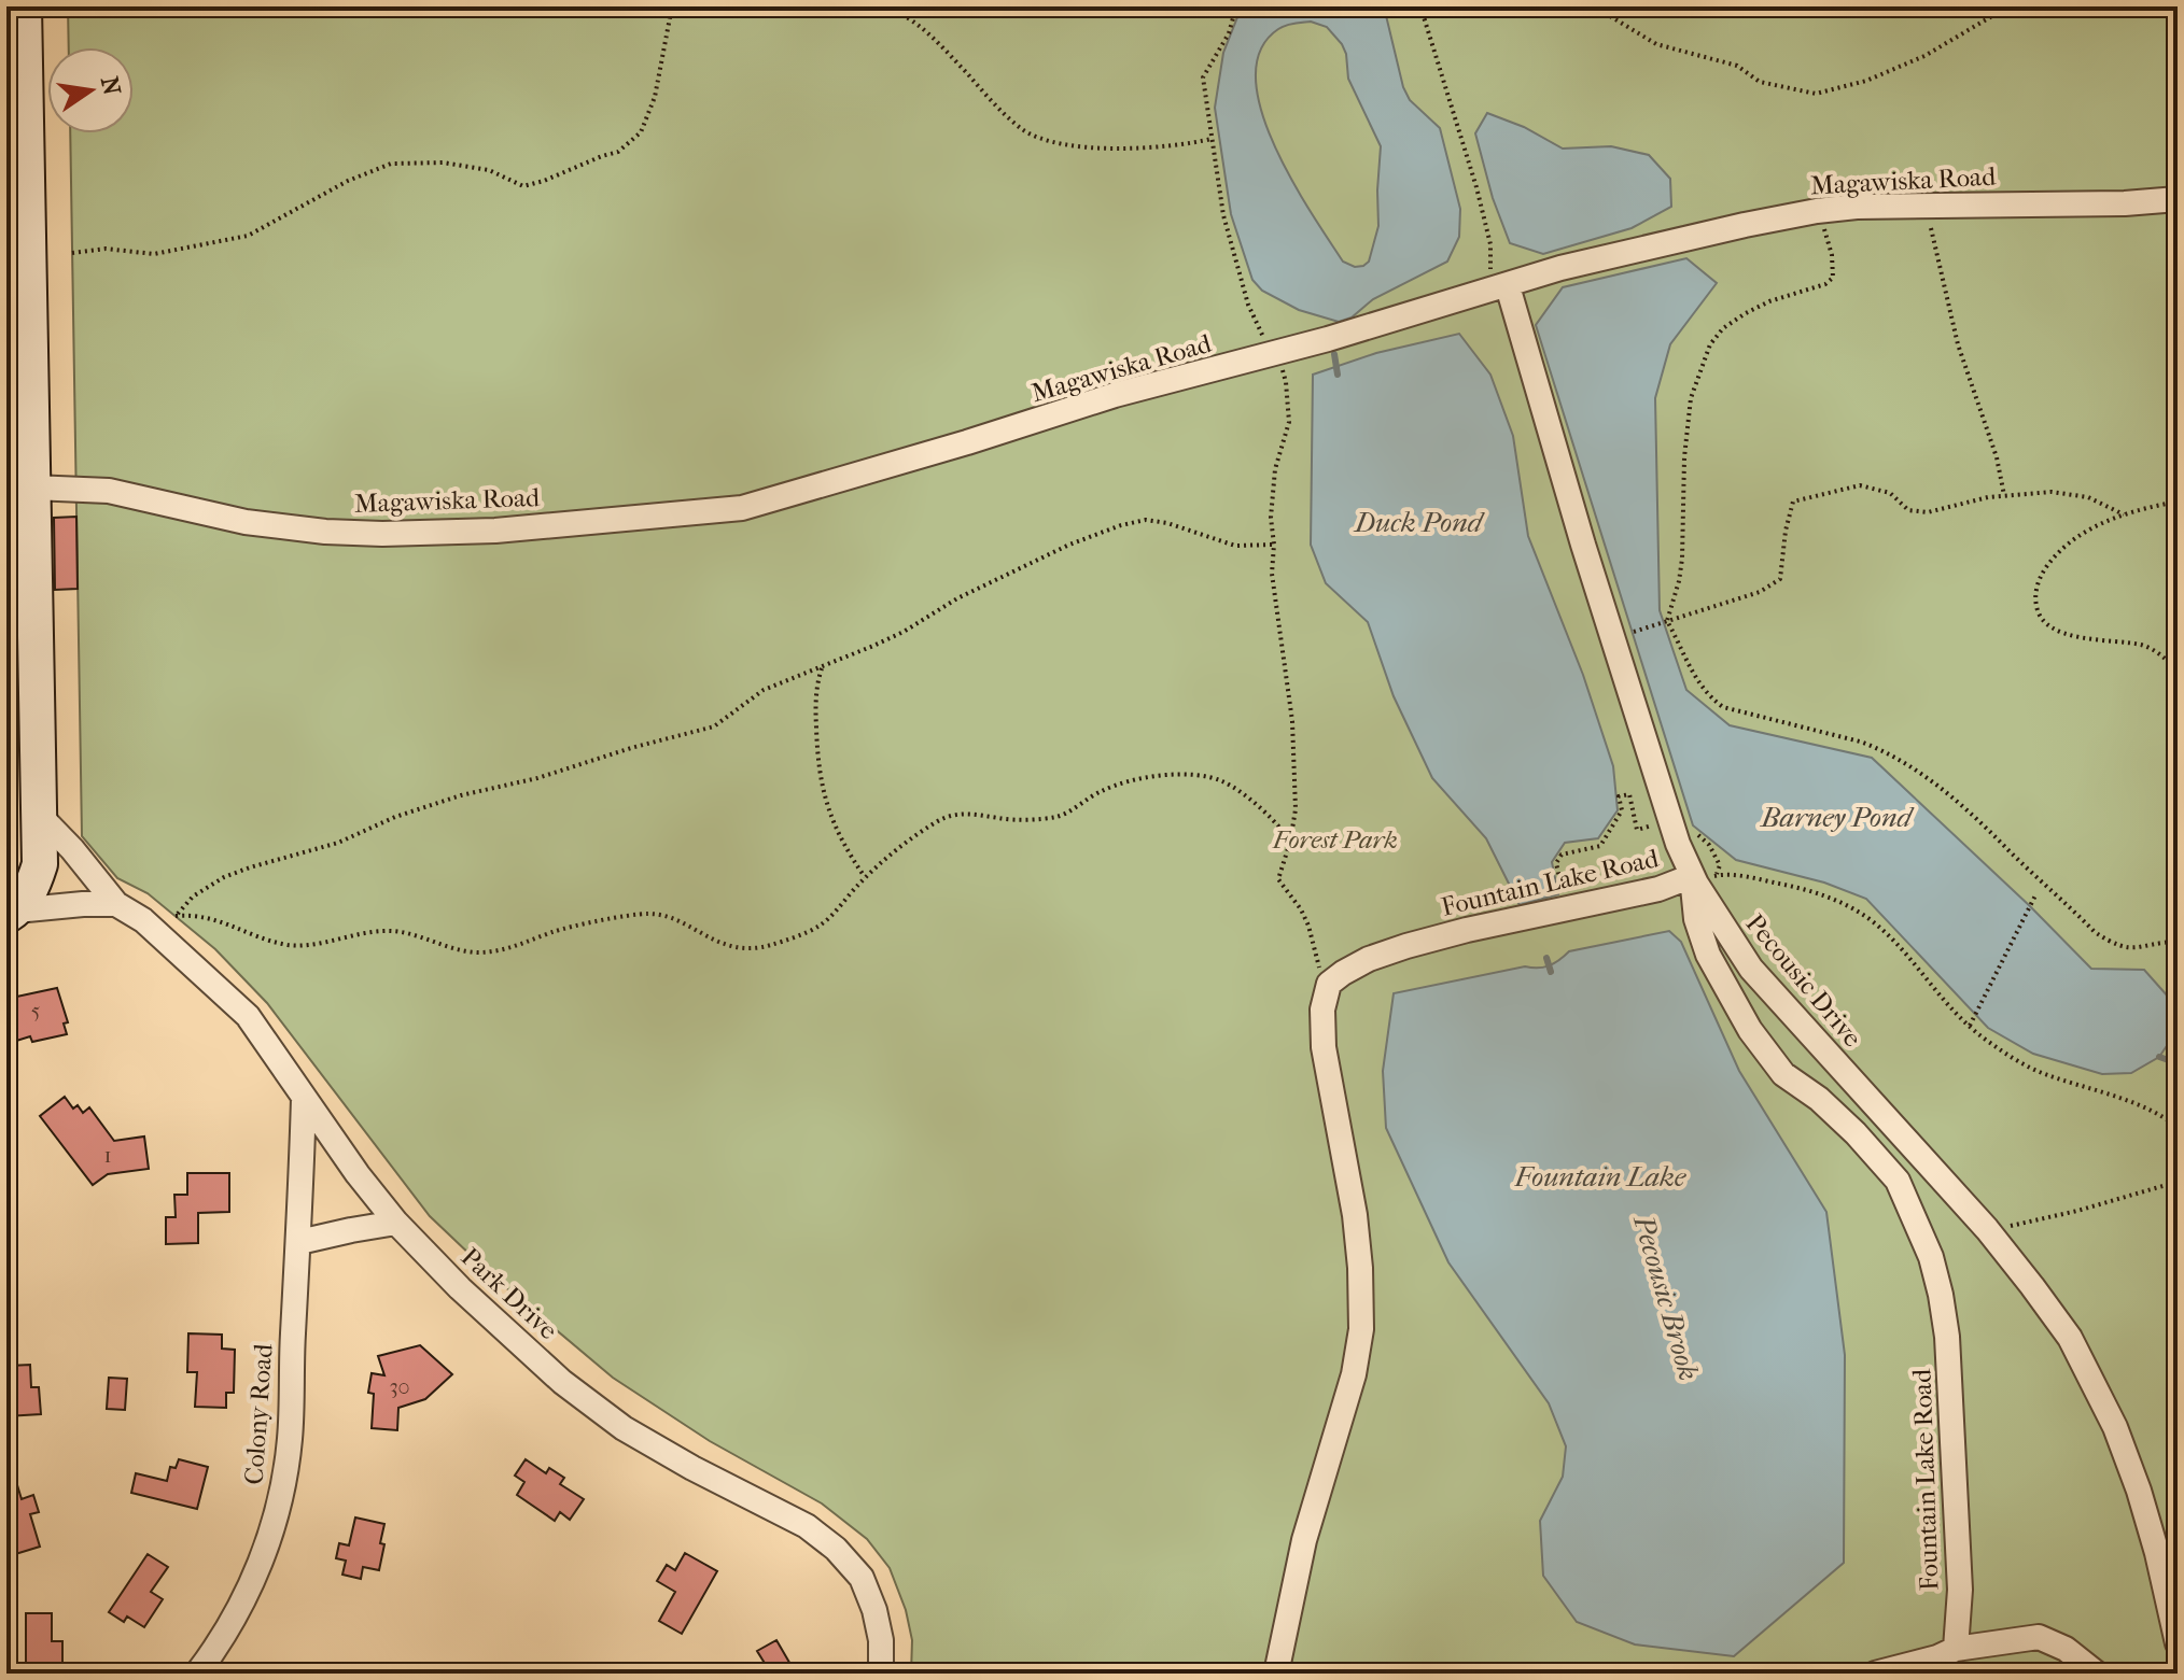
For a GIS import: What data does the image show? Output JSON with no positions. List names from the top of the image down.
{
  "streets": {
    "street": [
      "Magawiska Road",
      "Fountain Lake Road",
      "Pecousic Drive",
      "Park Drive",
      "Colony Road"
    ]
  },
  "crossings": [
    ["Magawiska Road", "Pecousic Drive"],
    ["Fountain Lake Road", "Pecousic Drive"],
    ["Park Drive", "Colony Road"]
  ],
  "water": [
    "Duck Pond",
    "Barney Pond",
    "Fountain Lake",
    "Pecousic Brook"
  ],
  "parks": ["Forest Park"],
  "house_numbers": ["5", "1", "30"],
  "north": "right"
}
